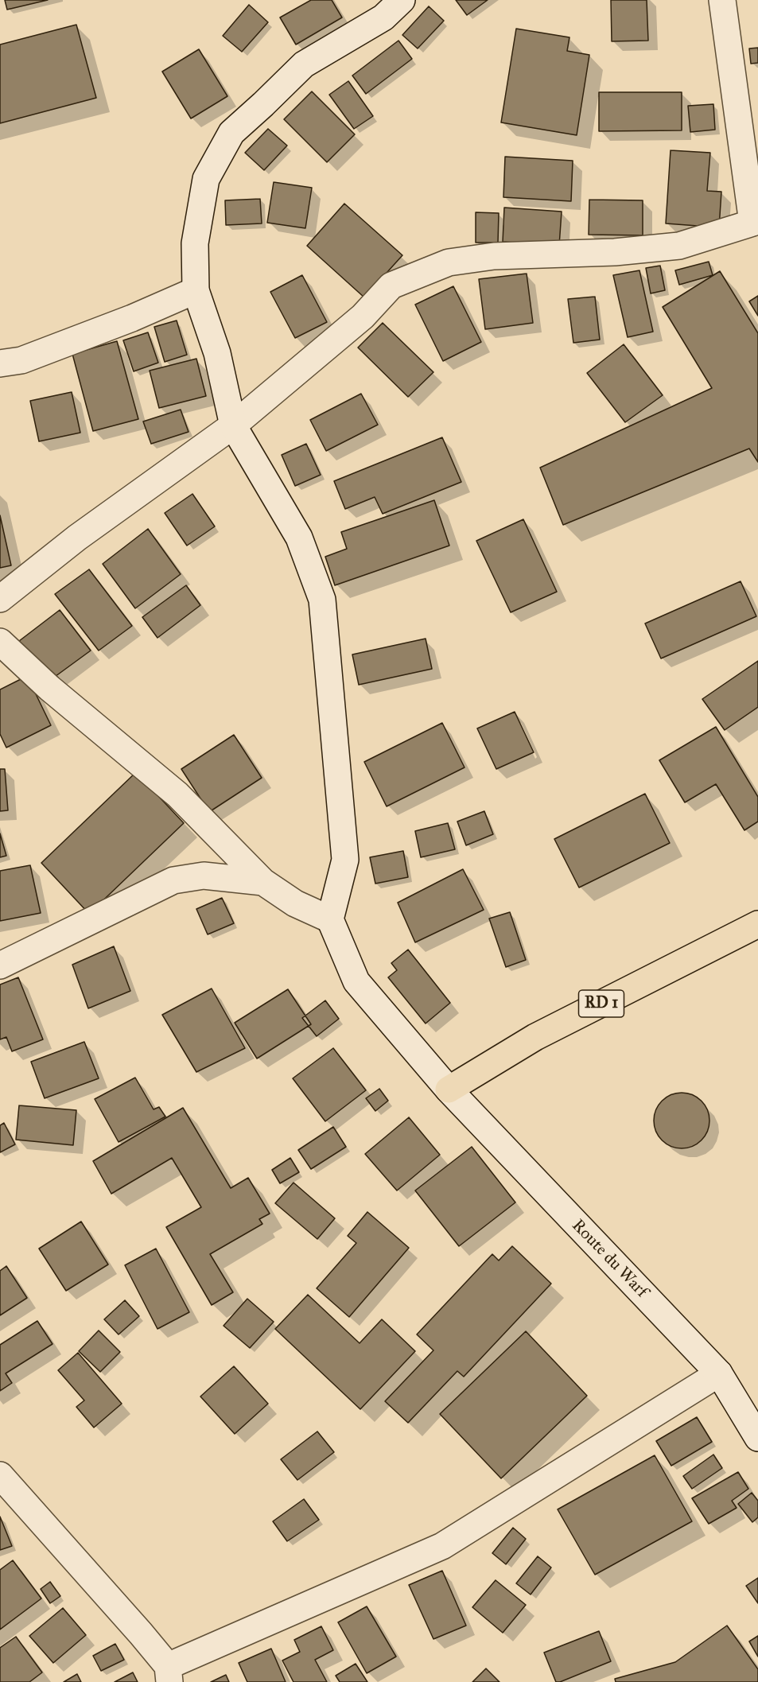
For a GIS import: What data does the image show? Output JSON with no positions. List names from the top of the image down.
{
  "streets": {
    "main road": ["RD 1"],
    "street": ["Route du Warf"]
  },
  "crossings": [
    ["RD 1", "Route du Warf"]
  ]
}
